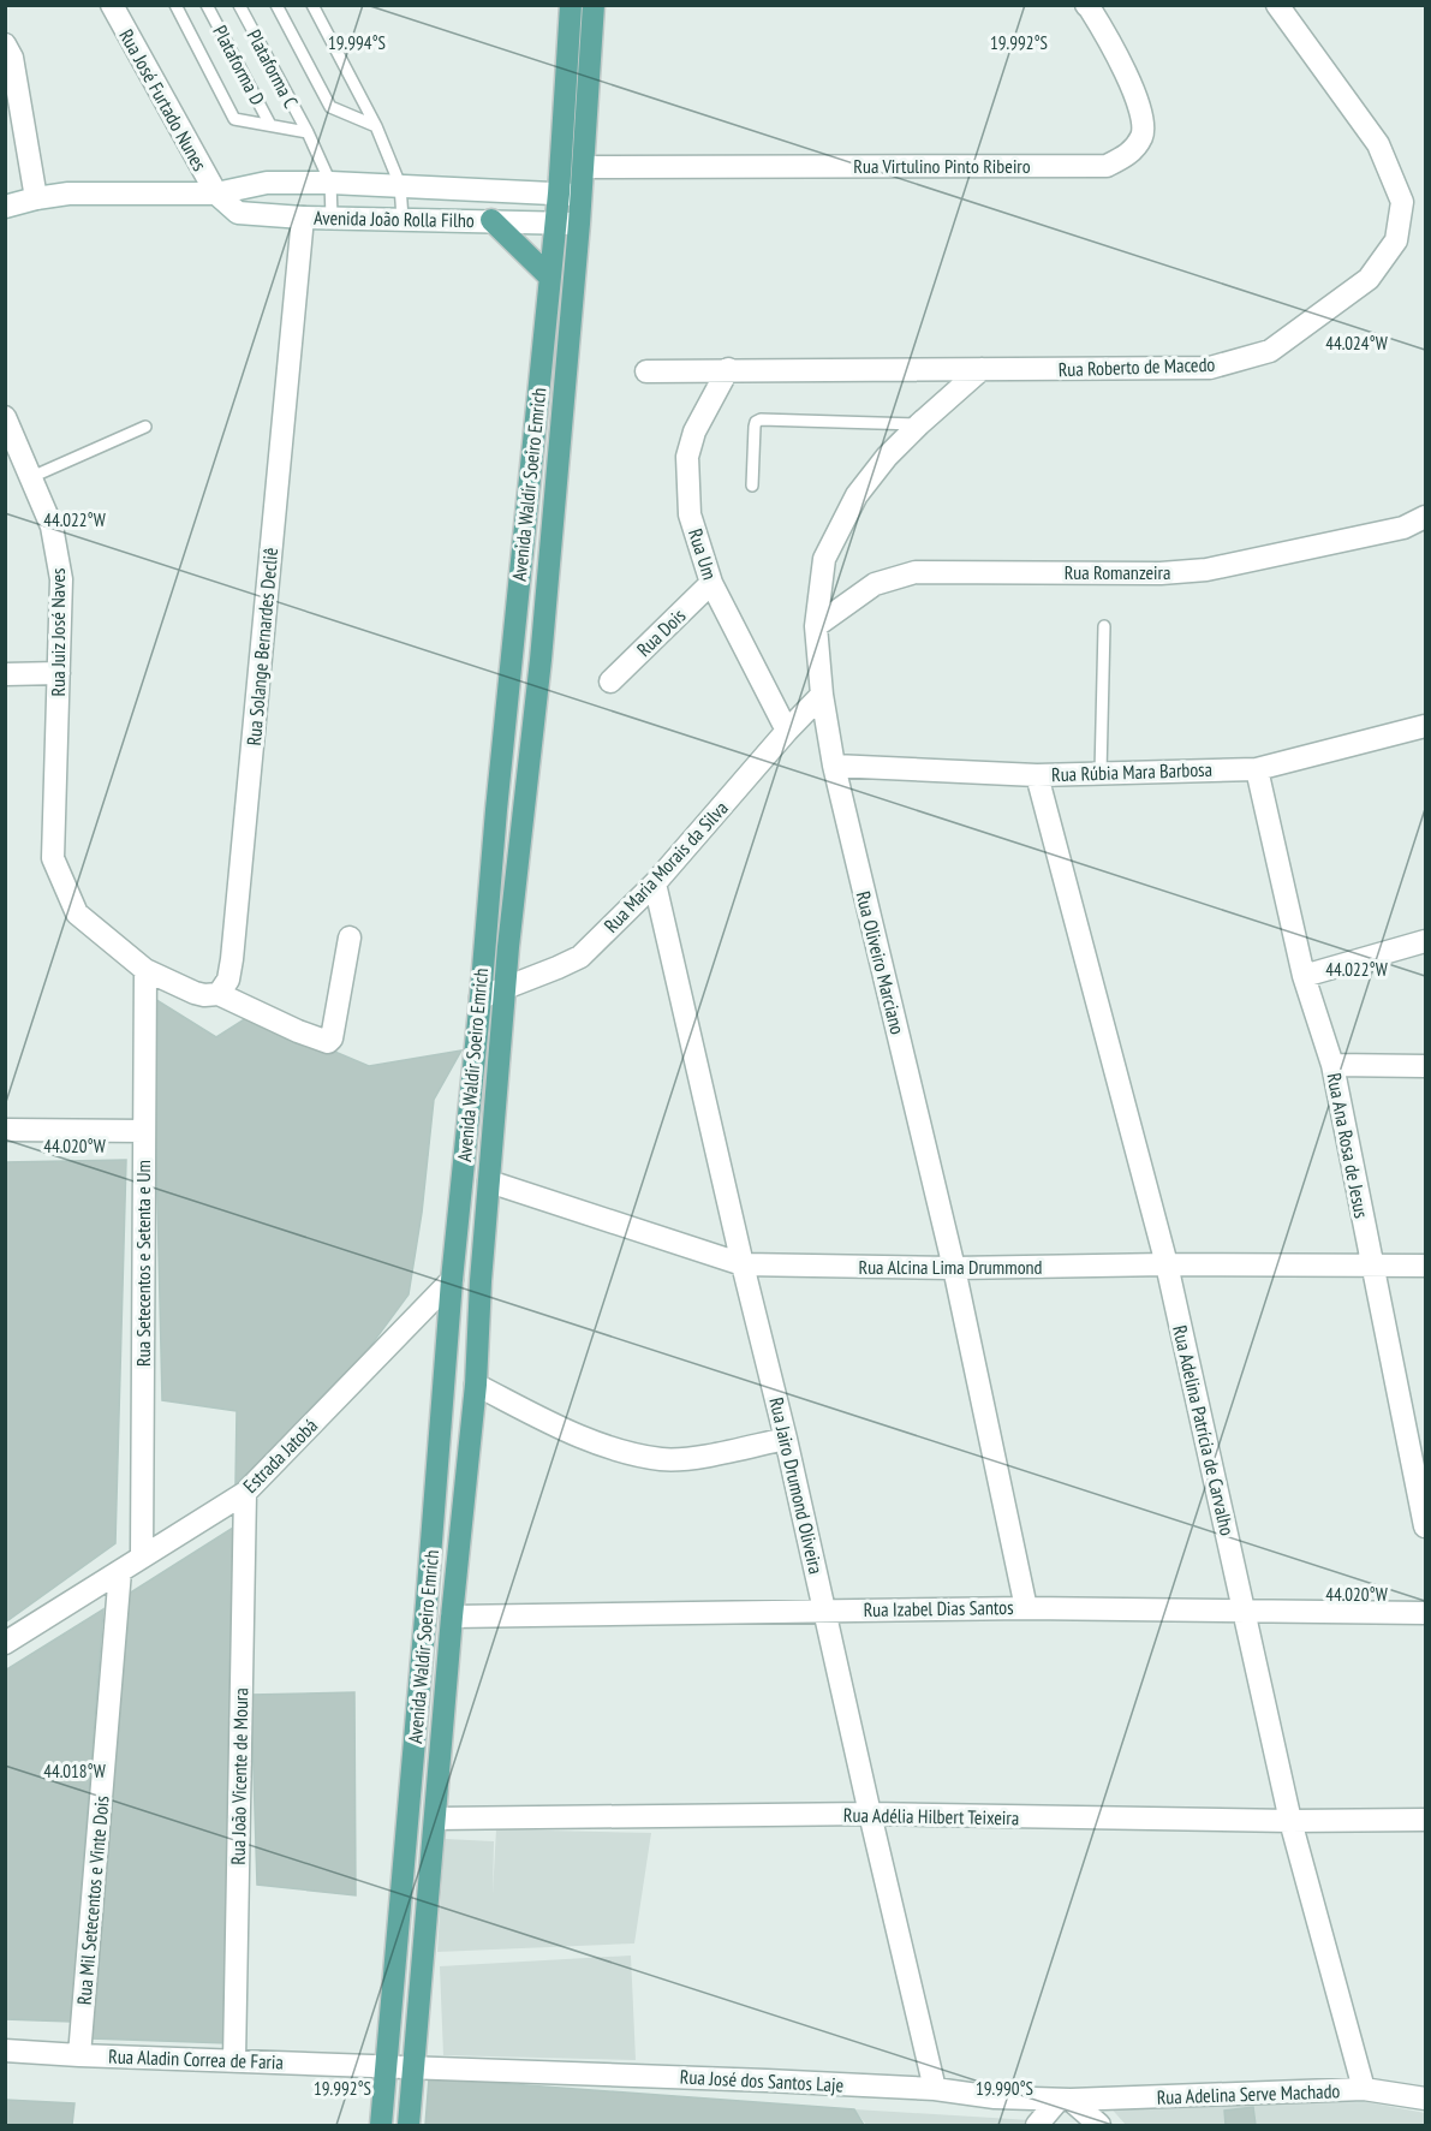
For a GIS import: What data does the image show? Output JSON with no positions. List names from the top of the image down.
{
  "streets": {
    "main road": ["Avenida Waldir Soeiro Emrich"],
    "street": [
      "Rua José Furtado Nunes",
      "Rua Virtulino Pinto Ribeiro",
      "Avenida João Rolla Filho",
      "Rua Roberto de Macedo",
      "Rua Um",
      "Rua Romanzeira",
      "Rua Juiz José Naves",
      "Rua Dois",
      "Rua Solange Bernardes Decliê",
      "Rua Rúbia Mara Barbosa",
      "Rua Maria Morais da Silva",
      "Rua Oliveiro Marciano",
      "Rua Ana Rosa de Jesus",
      "Rua Setecentos e Setenta e Um",
      "Rua Alcina Lima Drummond",
      "Rua Adelina Patrícia de Carvalho",
      "Estrada Jatobá",
      "Rua Jairo Drumond Oliveira",
      "Rua Izabel Dias Santos",
      "Rua João Vicente de Moura",
      "Rua Adélia Hilbert Teixeira",
      "Rua Mil Setecentos e Vinte Dois",
      "Rua Aladin Correa de Faria",
      "Rua José dos Santos Laje",
      "Rua Adelina Serve Machado"
    ],
    "lane": ["Plataforma D", "Plataforma C"]
  },
  "crossings": [
    ["Plataforma C", "Avenida João Rolla Filho"],
    ["Rua José Furtado Nunes", "Avenida João Rolla Filho"],
    ["Rua Virtulino Pinto Ribeiro", "Avenida Waldir Soeiro Emrich"],
    ["Avenida João Rolla Filho", "Avenida Waldir Soeiro Emrich"],
    ["Avenida João Rolla Filho", "Rua Solange Bernardes Decliê"],
    ["Rua Roberto de Macedo", "Rua Um"],
    ["Rua Roberto de Macedo", "Rua Oliveiro Marciano"],
    ["Avenida Waldir Soeiro Emrich", "Rua Maria Morais da Silva"],
    ["Avenida Waldir Soeiro Emrich", "Rua Alcina Lima Drummond"],
    ["Avenida Waldir Soeiro Emrich", "Estrada Jatobá"],
    ["Avenida Waldir Soeiro Emrich", "Rua Izabel Dias Santos"],
    ["Avenida Waldir Soeiro Emrich", "Rua Adélia Hilbert Teixeira"],
    ["Avenida Waldir Soeiro Emrich", "Rua Aladin Correa de Faria"],
    ["Avenida Waldir Soeiro Emrich", "Rua José dos Santos Laje"],
    ["Rua Um", "Rua Dois"],
    ["Rua Um", "Rua Maria Morais da Silva"],
    ["Rua Romanzeira", "Rua Oliveiro Marciano"],
    ["Rua Juiz José Naves", "Rua Setecentos e Setenta e Um"],
    ["Rua Rúbia Mara Barbosa", "Rua Oliveiro Marciano"],
    ["Rua Rúbia Mara Barbosa", "Rua Ana Rosa de Jesus"],
    ["Rua Rúbia Mara Barbosa", "Rua Adelina Patrícia de Carvalho"],
    ["Rua Maria Morais da Silva", "Rua Oliveiro Marciano"],
    ["Rua Maria Morais da Silva", "Rua Jairo Drumond Oliveira"],
    ["Rua Oliveiro Marciano", "Rua Alcina Lima Drummond"],
    ["Rua Oliveiro Marciano", "Rua Izabel Dias Santos"],
    ["Rua Ana Rosa de Jesus", "Rua Alcina Lima Drummond"],
    ["Rua Setecentos e Setenta e Um", "Estrada Jatobá"],
    ["Rua Alcina Lima Drummond", "Rua Adelina Patrícia de Carvalho"],
    ["Rua Alcina Lima Drummond", "Rua Jairo Drumond Oliveira"],
    ["Rua Adelina Patrícia de Carvalho", "Rua Izabel Dias Santos"],
    ["Rua Adelina Patrícia de Carvalho", "Rua Adélia Hilbert Teixeira"],
    ["Rua Adelina Patrícia de Carvalho", "Rua Adelina Serve Machado"],
    ["Estrada Jatobá", "Rua João Vicente de Moura"],
    ["Estrada Jatobá", "Rua Mil Setecentos e Vinte Dois"],
    ["Rua Jairo Drumond Oliveira", "Rua Izabel Dias Santos"],
    ["Rua Jairo Drumond Oliveira", "Rua Adélia Hilbert Teixeira"],
    ["Rua Jairo Drumond Oliveira", "Rua José dos Santos Laje"],
    ["Rua João Vicente de Moura", "Rua Aladin Correa de Faria"],
    ["Rua Mil Setecentos e Vinte Dois", "Rua Aladin Correa de Faria"],
    ["Rua Aladin Correa de Faria", "Rua José dos Santos Laje"],
    ["Rua José dos Santos Laje", "Rua Adelina Serve Machado"]
  ],
  "coordinates": [
    "19.994°S",
    "19.992°S",
    "44.024°W",
    "44.022°W",
    "44.020°W",
    "44.018°W",
    "19.990°S"
  ]
}
